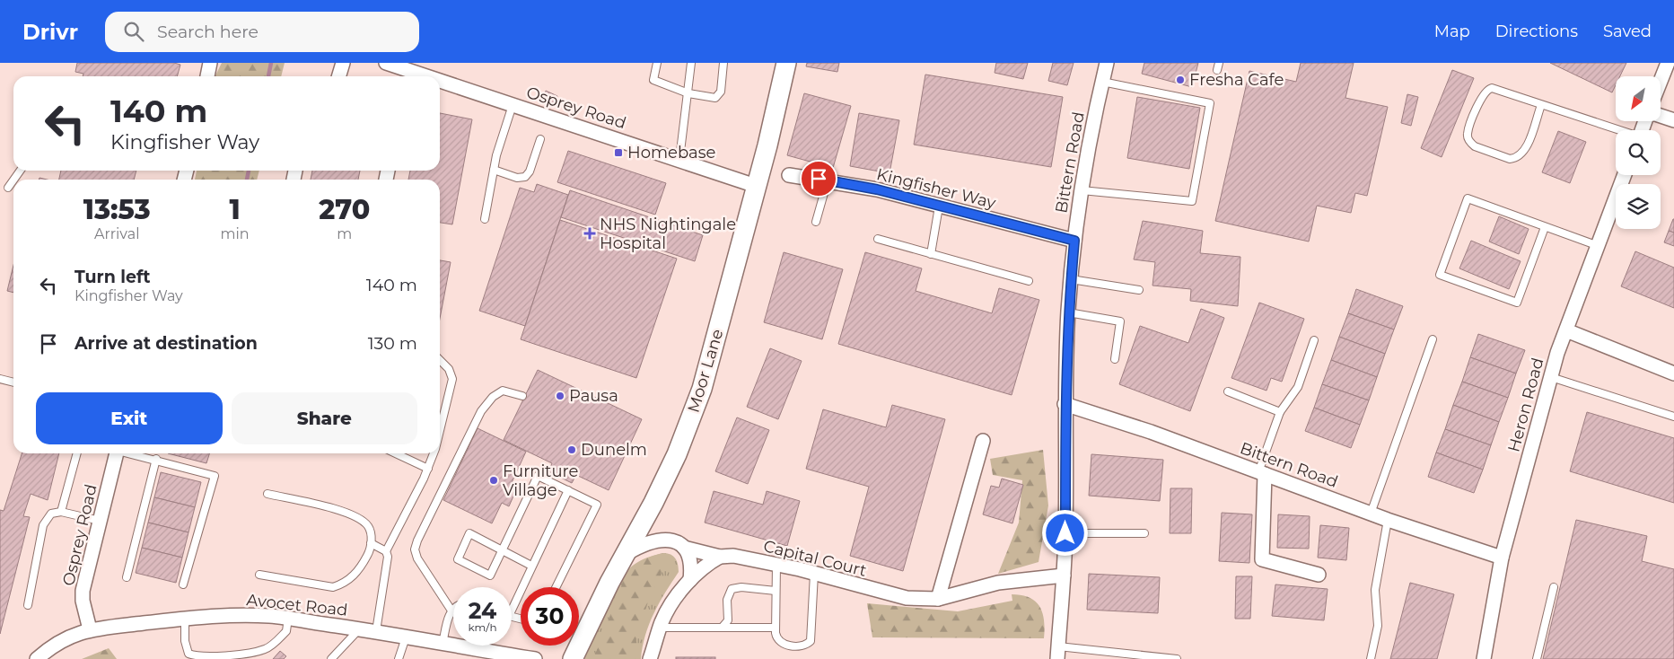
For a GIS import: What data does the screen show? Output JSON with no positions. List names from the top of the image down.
{
  "streets": {
    "main road": ["Moor Lane"],
    "street": [
      "Osprey Road",
      "Bittern Road",
      "Kingfisher Way",
      "Heron Road",
      "Capital Court",
      "Avocet Road"
    ]
  },
  "crossings": [
    ["Osprey Road", "Moor Lane"],
    ["Osprey Road", "Avocet Road"],
    ["Bittern Road", "Kingfisher Way"],
    ["Bittern Road", "Heron Road"],
    ["Bittern Road", "Capital Court"],
    ["Moor Lane", "Capital Court"]
  ],
  "places": {
    "other": [
      "Fresha Cafe",
      "Pausa",
      "Dunelm",
      "Furniture Village"
    ],
    "transit": ["Homebase"],
    "health": ["NHS Nightingale Hospital"]
  },
  "north": "bottom left",
  "page": {
    "header": "Drivr",
    "search": "Search here",
    "nav": ["Map", "Directions", "Saved"],
    "turn": ["140 m", "Kingfisher Way"],
    "eta": [
      "13:53",
      "Arrival",
      "1",
      "min",
      "270",
      "m"
    ],
    "list": [
      {
        "name": "Turn left",
        "note": "Kingfisher Way",
        "value": "140 m"
      },
      {
        "name": "Arrive at destination",
        "value": "130 m"
      }
    ],
    "buttons": ["Exit", "Share"],
    "speed": "24 km/h",
    "limit": "30"
  }
}
